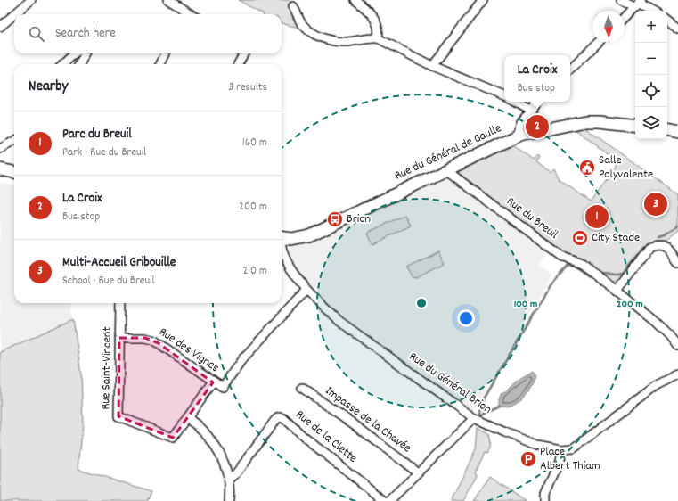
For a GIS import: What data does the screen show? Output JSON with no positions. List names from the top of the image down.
{
  "streets": {
    "street": [
      "Rue du Général de Gaulle",
      "Rue du Breuil",
      "Rue des Vignes",
      "Rue Saint-Vincent",
      "Rue du Général Brion",
      "Impasse de la Chavée",
      "Rue de la Clette"
    ]
  },
  "crossings": [
    ["Rue du Général de Gaulle", "Rue du Breuil"],
    ["Rue des Vignes", "Rue Saint-Vincent"],
    ["Rue des Vignes", "Rue du Général Brion"]
  ],
  "places": {
    "public building": ["Salle Polyvalente"],
    "bus stop": ["Brion"],
    "sports": ["City Stade"],
    "parking": ["Place Albert Thiam"]
  },
  "north": "bottom",
  "page": {
    "map_buttons": ["+", "−"],
    "search": "Search here",
    "popup": ["La Croix", "Bus stop"],
    "heading": ["Nearby", "3 results"],
    "list": [
      {
        "mark": "1",
        "name": "Parc du Breuil",
        "note": "Park · Rue du Breuil",
        "value": "160 m"
      },
      {
        "mark": "2",
        "name": "La Croix",
        "note": "Bus stop",
        "value": "200 m"
      },
      {
        "mark": "3",
        "name": "Multi-Accueil Gribouille",
        "note": "School · Rue du Breuil",
        "value": "210 m"
      }
    ],
    "pins": ["2", "3", "1"]
  },
  "rings": ["100 m", "200 m"]
}
